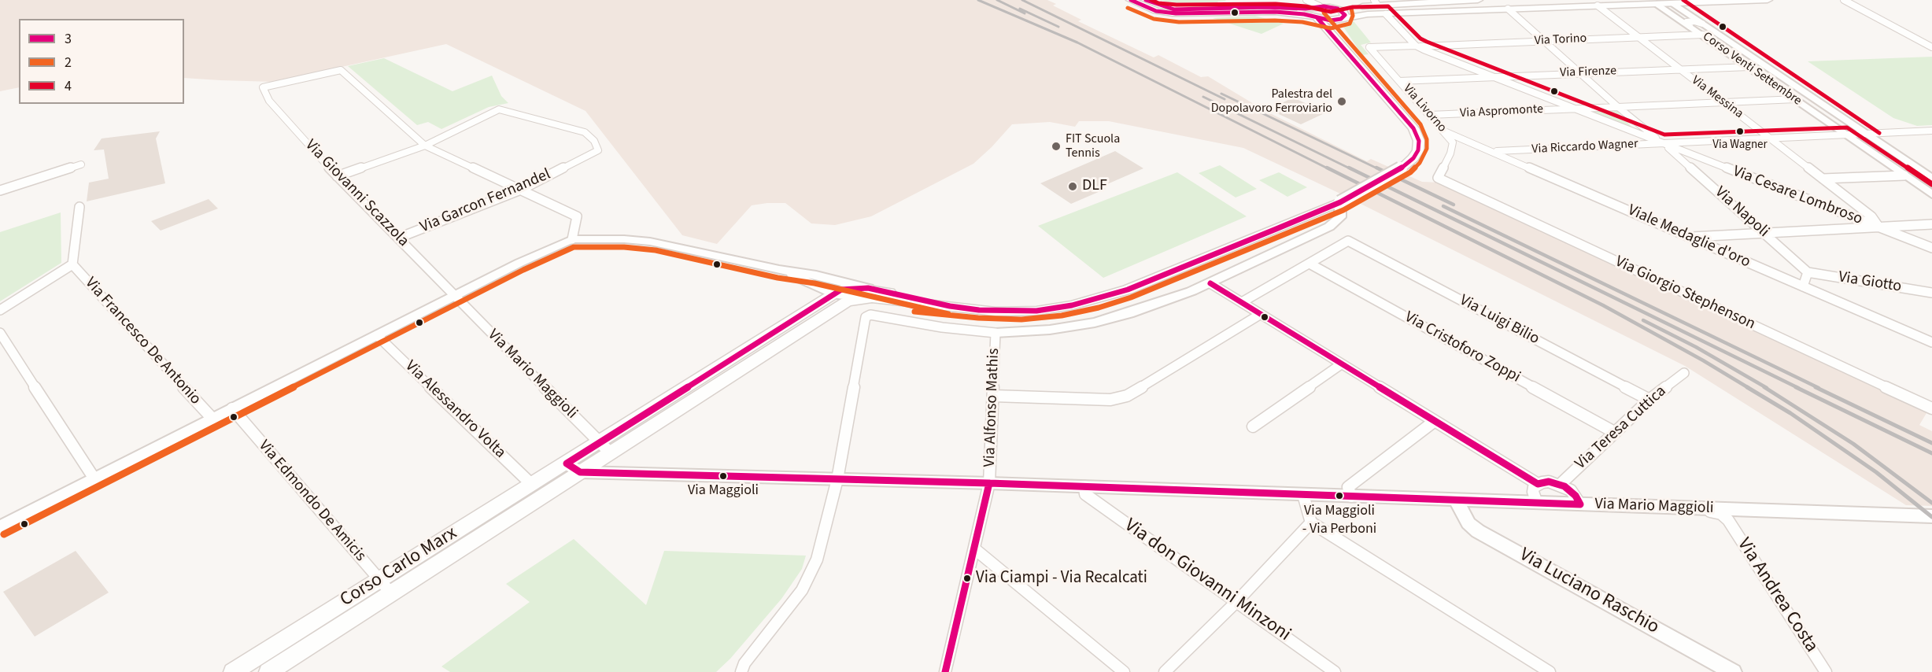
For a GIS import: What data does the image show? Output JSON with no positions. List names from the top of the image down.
{
  "streets": {
    "main road": ["Corso Carlo Marx"],
    "street": [
      "Via Torino",
      "Corso Venti Settembre",
      "Via Firenze",
      "Via Messina",
      "Via Livorno",
      "Via Aspromonte",
      "Via Riccardo Wagner",
      "Via Giovanni Scazzola",
      "Via Cesare Lombroso",
      "Via Garcon Fernandel",
      "Via Napoli",
      "Viale Medaglie d'oro",
      "Via Giotto",
      "Via Giorgio Stephenson",
      "Via Luigi Bilio",
      "Via Francesco De Antonio",
      "Via Cristoforo Zoppi",
      "Via Mario Maggioli",
      "Via Alfonso Mathis",
      "Via Alessandro Volta",
      "Via Teresa Cuttica",
      "Via Edmondo De Amicis",
      "Via don Giovanni Minzoni",
      "Via Luciano Raschio",
      "Via Andrea Costa"
    ]
  },
  "crossings": [
    ["Via Torino", "Corso Venti Settembre"],
    ["Via Torino", "Via Messina"],
    ["Via Torino", "Via Livorno"],
    ["Corso Venti Settembre", "Via Firenze"],
    ["Corso Venti Settembre", "Via Riccardo Wagner"],
    ["Via Firenze", "Via Messina"],
    ["Via Firenze", "Via Livorno"],
    ["Via Messina", "Via Riccardo Wagner"],
    ["Via Messina", "Via Cesare Lombroso"],
    ["Via Livorno", "Via Aspromonte"],
    ["Via Livorno", "Viale Medaglie d'oro"],
    ["Via Livorno", "Via Giorgio Stephenson"],
    ["Via Aspromonte", "Via Cesare Lombroso"],
    ["Via Aspromonte", "Via Napoli"],
    ["Via Riccardo Wagner", "Via Cesare Lombroso"],
    ["Via Riccardo Wagner", "Via Napoli"],
    ["Via Riccardo Wagner", "Viale Medaglie d'oro"],
    ["Via Giovanni Scazzola", "Via Garcon Fernandel"],
    ["Via Giovanni Scazzola", "Via Mario Maggioli"],
    ["Via Cesare Lombroso", "Via Napoli"],
    ["Via Napoli", "Via Giotto"],
    ["Via Luigi Bilio", "Via Cristoforo Zoppi"],
    ["Via Luigi Bilio", "Via Teresa Cuttica"],
    ["Via Cristoforo Zoppi", "Via Teresa Cuttica"],
    ["Via Mario Maggioli", "Via Alfonso Mathis"],
    ["Via Mario Maggioli", "Corso Carlo Marx"],
    ["Via Mario Maggioli", "Via don Giovanni Minzoni"],
    ["Via Mario Maggioli", "Via Luciano Raschio"],
    ["Via Mario Maggioli", "Via Andrea Costa"],
    ["Via Alessandro Volta", "Corso Carlo Marx"],
    ["Via Edmondo De Amicis", "Corso Carlo Marx"]
  ],
  "places": [
    "Palestra del Dopolavoro Ferroviario",
    "Via Wagner",
    "FIT Scuola Tennis",
    "DLF",
    "Via Maggioli",
    "Via Maggioli - Via Perboni",
    "Via Ciampi - Via Recalcati"
  ],
  "lines": ["transit line 3", "transit line 4", "transit line 2"],
  "legend": ["3", "2", "4"]
}
